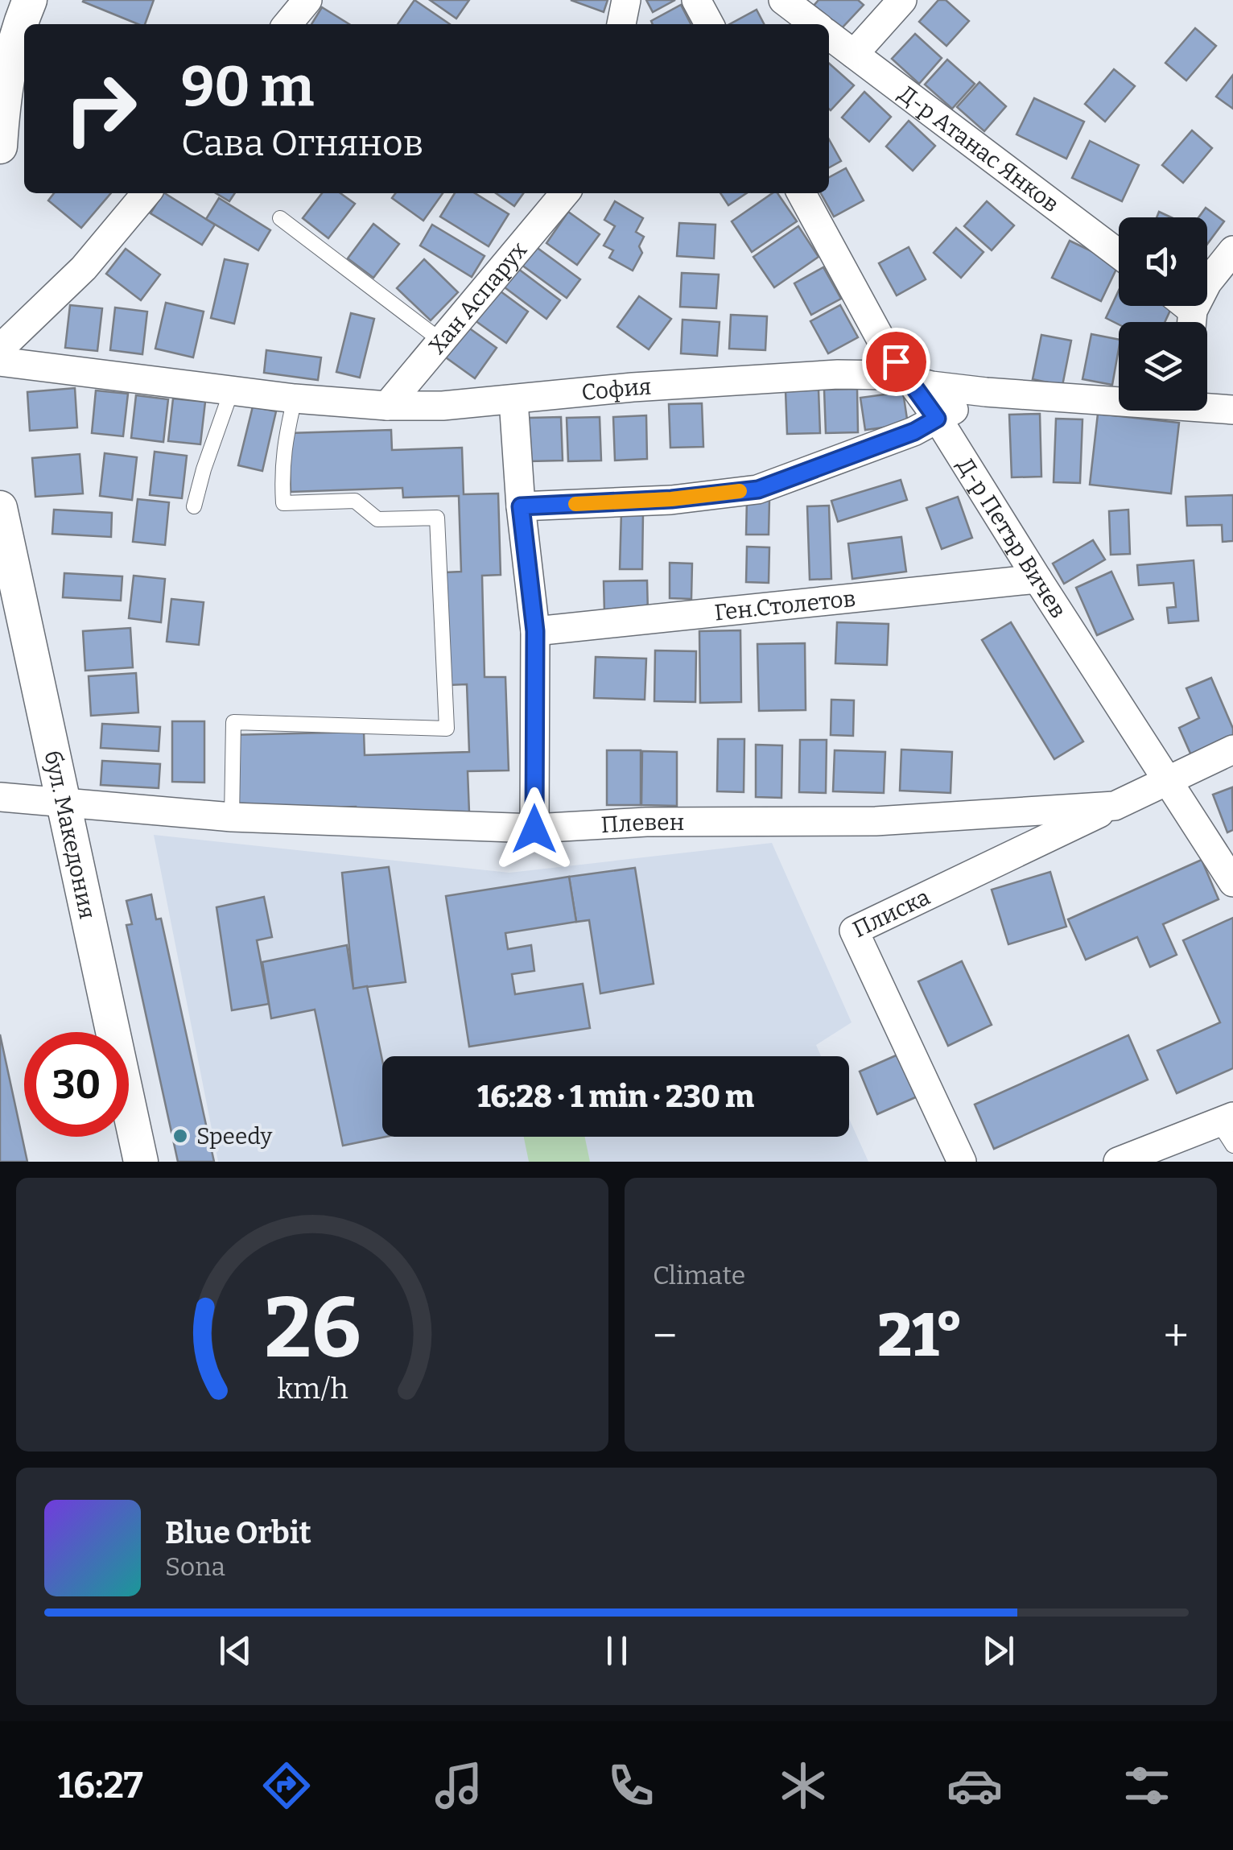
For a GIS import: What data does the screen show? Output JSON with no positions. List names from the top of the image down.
{
  "streets": {
    "street": [
      "Д-р Атанас Янков",
      "Хан Аспарух",
      "София",
      "Д-р Петър Вичев",
      "Ген.Столетов",
      "Плевен",
      "бул. Македония",
      "Плиска"
    ]
  },
  "crossings": [
    ["Хан Аспарух", "София"],
    ["София", "Д-р Петър Вичев"],
    ["Д-р Петър Вичев", "Ген.Столетов"],
    ["Д-р Петър Вичев", "Плевен"],
    ["Плевен", "бул. Македония"],
    ["Плевен", "Плиска"]
  ],
  "places": ["Speedy"],
  "page": {
    "turn": ["90 m", "Сава Огнянов"],
    "limit": "30",
    "trip": "16:28 · 1 min · 230 m",
    "tile": "Climate",
    "heat": ["−", "21°", "+"],
    "song": ["Blue Orbit", "Sona"],
    "tabs": "16:27",
    "gauge": ["26", "km/h"]
  }
}
